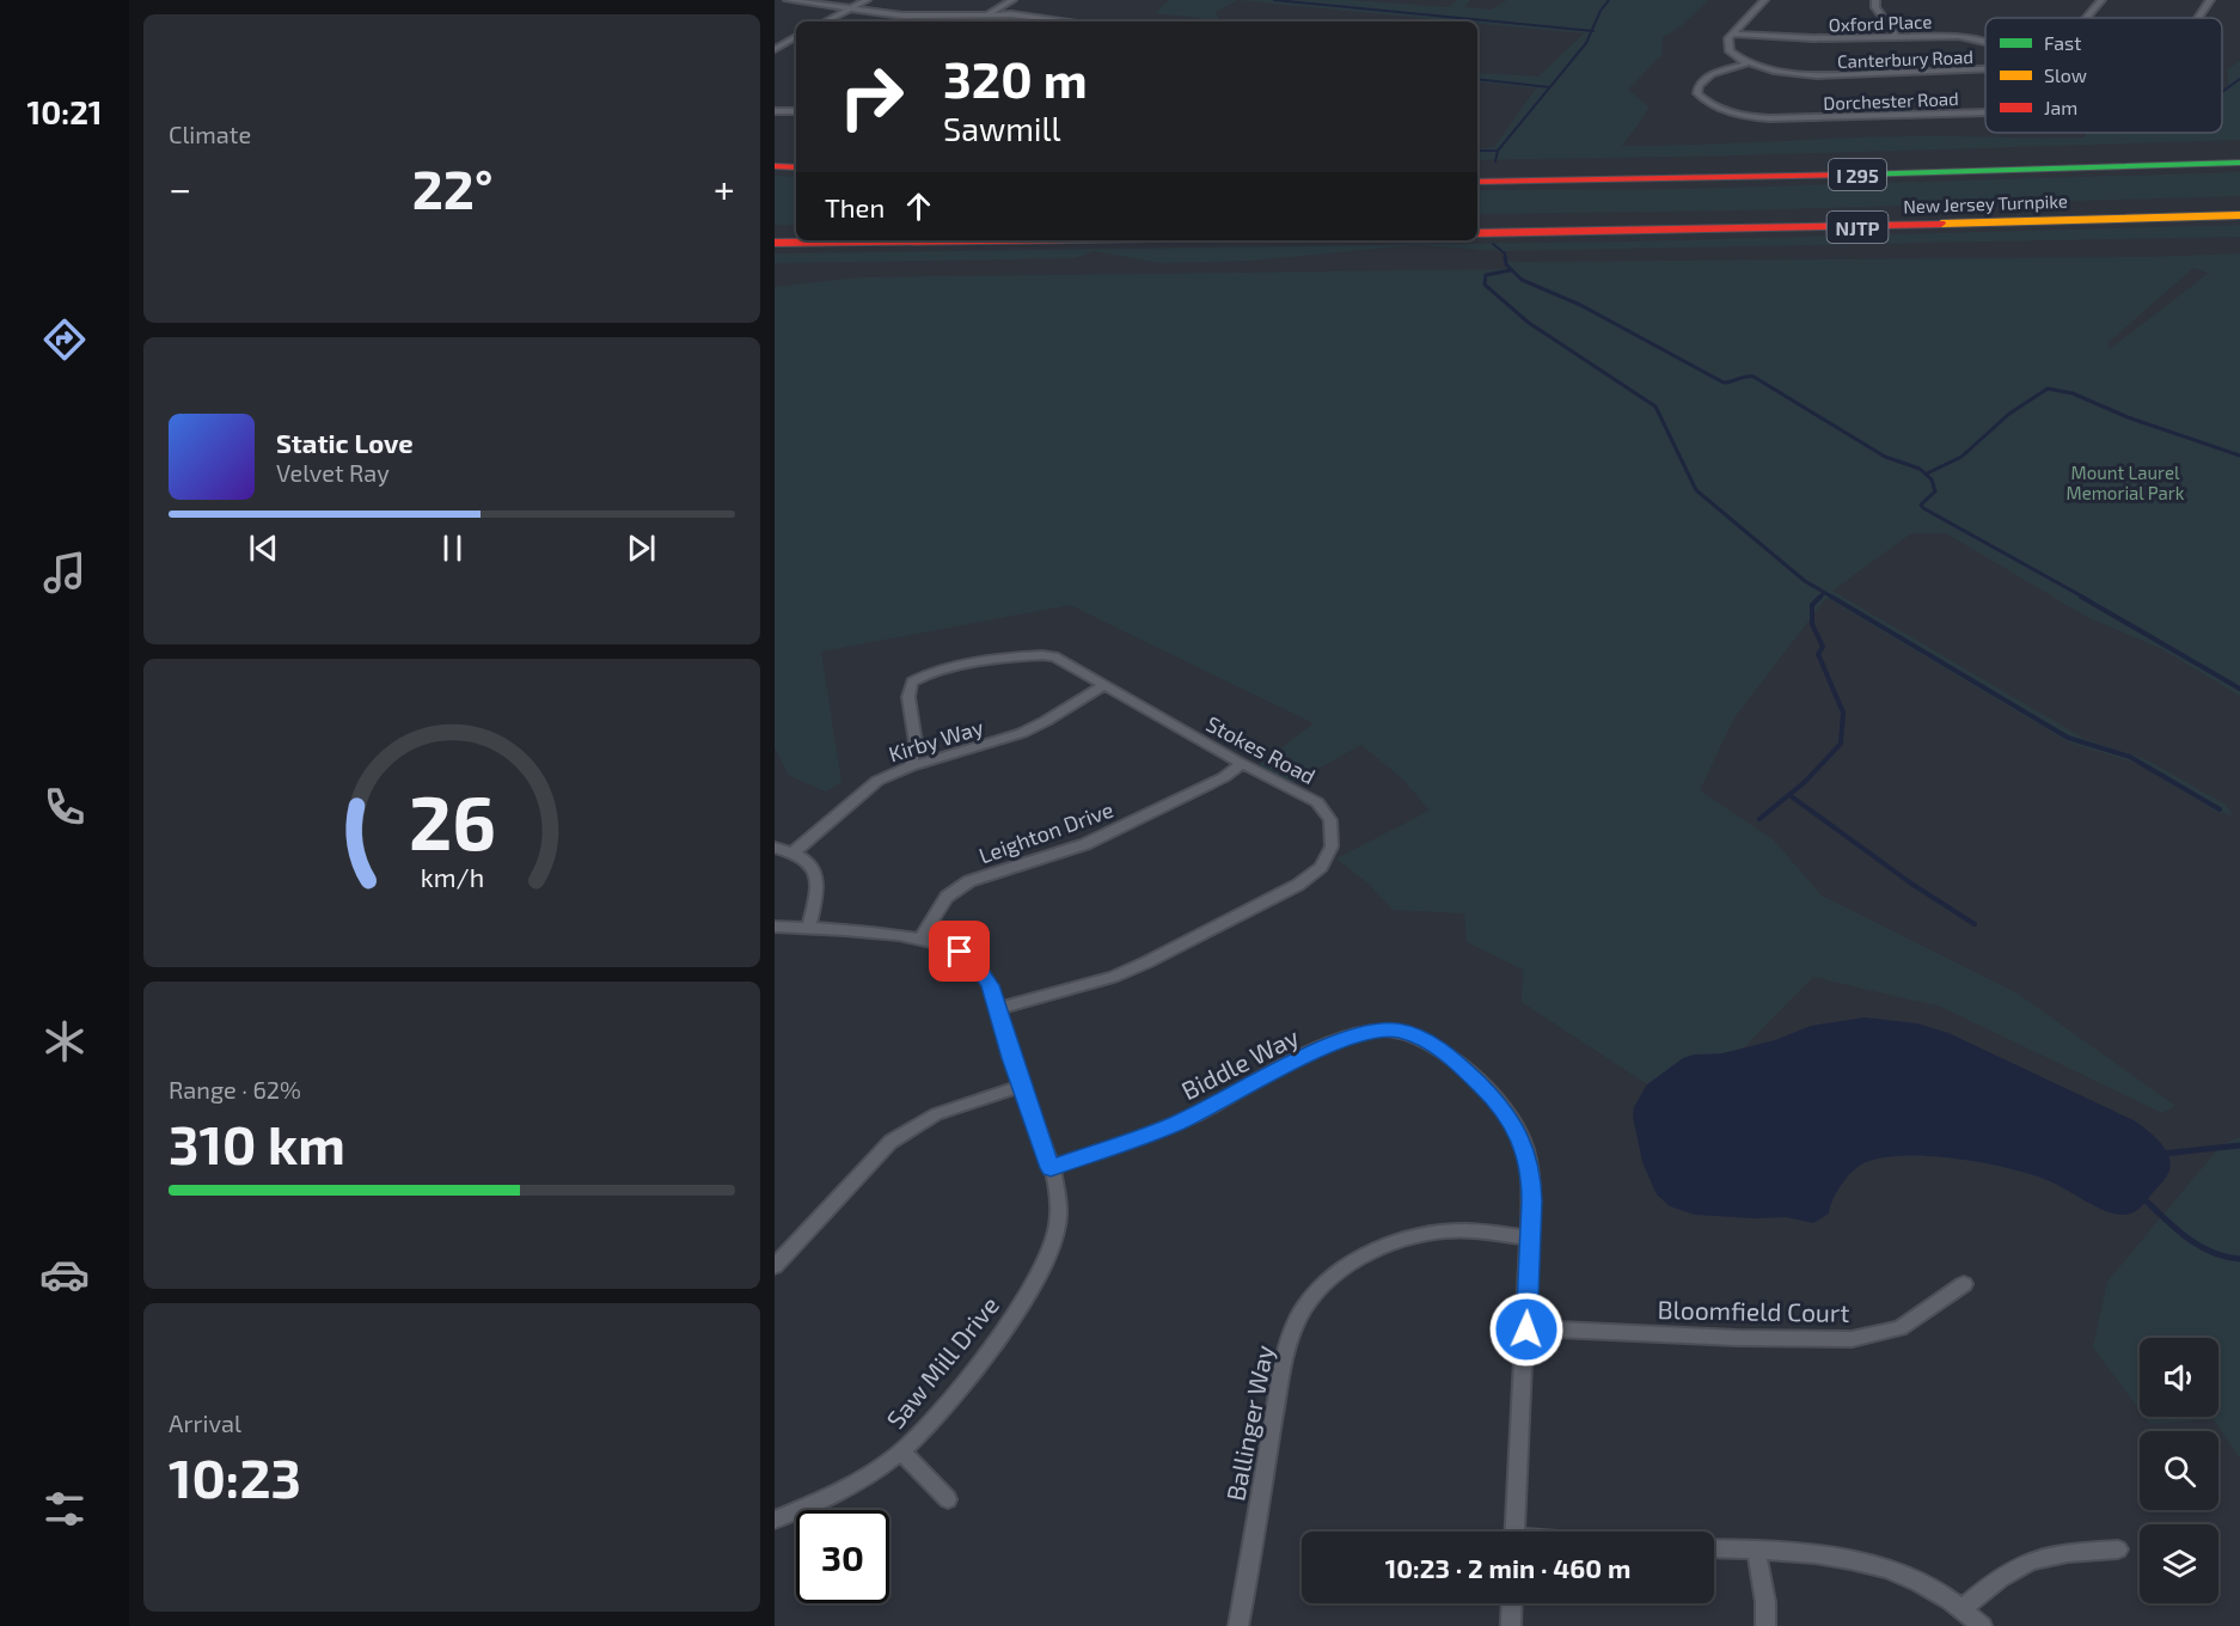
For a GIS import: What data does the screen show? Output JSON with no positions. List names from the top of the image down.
{
  "streets": {
    "highway": ["I 295", "New Jersey Turnpike", "NJTP"],
    "street": [
      "Oxford Place",
      "Canterbury Road",
      "Dorchester Road",
      "Kirby Way",
      "Stokes Road",
      "Leighton Drive",
      "Biddle Way",
      "Bloomfield Court",
      "Saw Mill Drive",
      "Ballinger Way"
    ]
  },
  "crossings": [
    ["Canterbury Road", "Dorchester Road"],
    ["Kirby Way", "Stokes Road"],
    ["Stokes Road", "Leighton Drive"],
    ["Biddle Way", "Bloomfield Court"],
    ["Biddle Way", "Saw Mill Drive"],
    ["Biddle Way", "Ballinger Way"]
  ],
  "parks": ["Mount Laurel Memorial Park"],
  "legend": ["Fast", "Slow", "Jam"],
  "page": {
    "tabs": "10:21",
    "tile": [
      "Climate",
      ["Range · 62%", "310 km"],
      ["Arrival", "10:23"]
    ],
    "turn": ["320 m", "Sawmill"],
    "heat": ["−", "22°", "+"],
    "then": "Then",
    "song": ["Static Love", "Velvet Ray"],
    "limit": "30",
    "trip": "10:23 · 2 min · 460 m",
    "gauge": ["26", "km/h"]
  }
}
